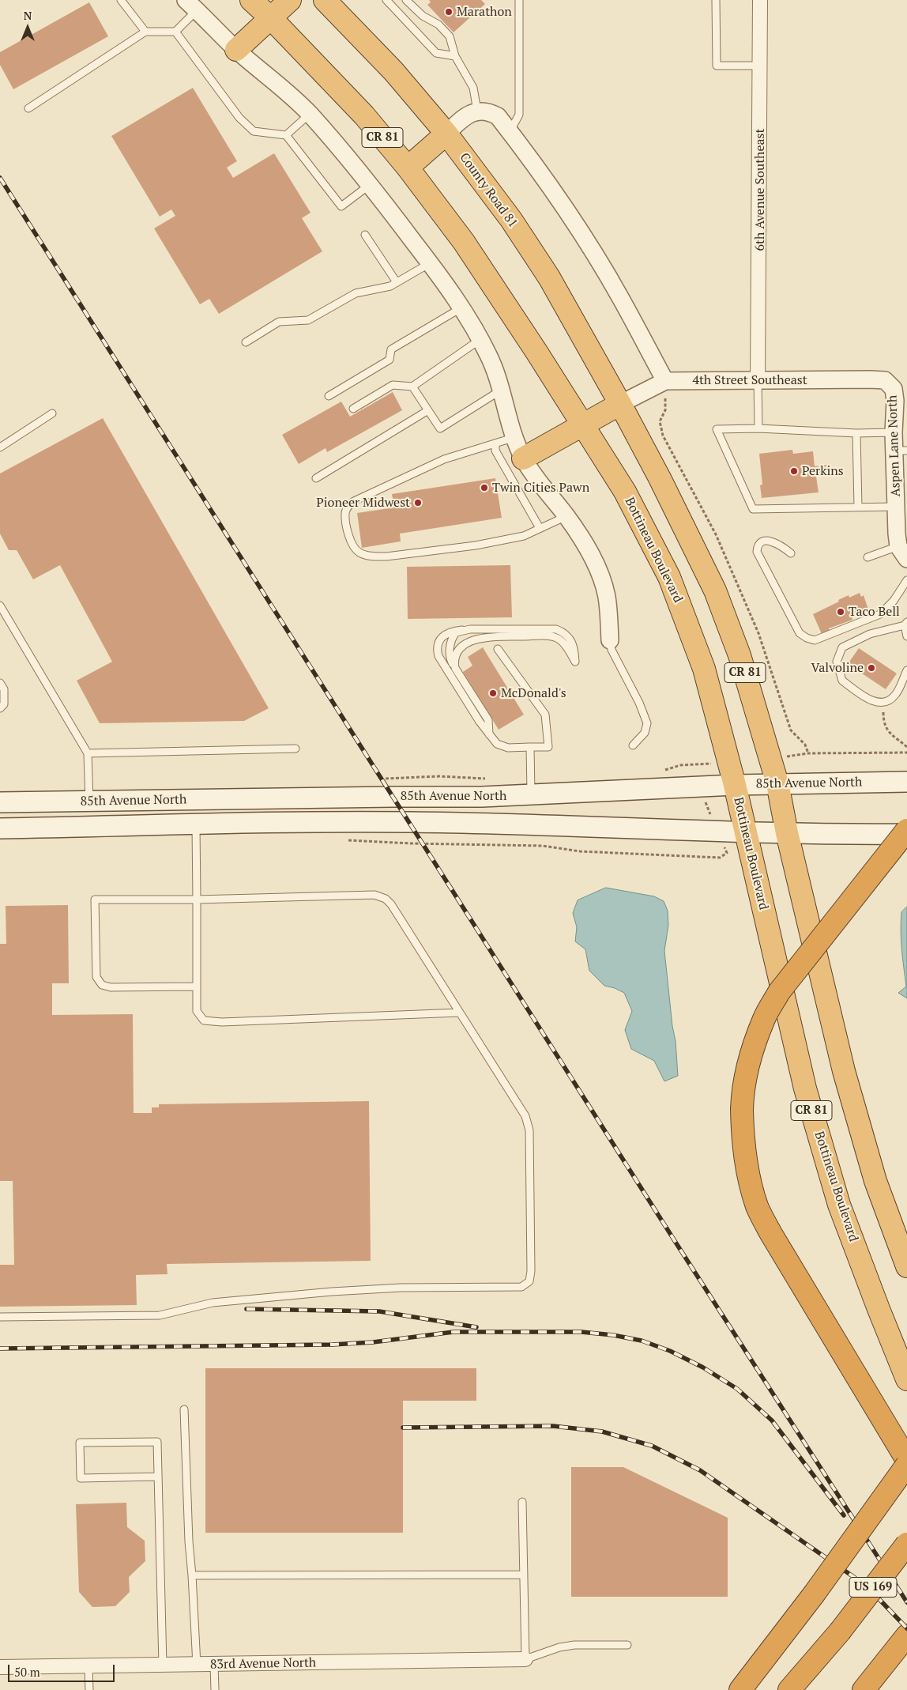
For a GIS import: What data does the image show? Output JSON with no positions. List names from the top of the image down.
{
  "streets": {
    "highway": [
      "CR 81",
      "County Road 81",
      "Bottineau Boulevard",
      "US 169"
    ],
    "main road": ["85th Avenue North"],
    "street": [
      "6th Avenue Southeast",
      "4th Street Southeast",
      "Aspen Lane North",
      "83rd Avenue North"
    ]
  },
  "crossings": [
    ["CR 81", "County Road 81"],
    ["CR 81", "4th Street Southeast"],
    ["CR 81", "Bottineau Boulevard"],
    ["CR 81", "85th Avenue North"],
    ["6th Avenue Southeast", "4th Street Southeast"],
    ["County Road 81", "4th Street Southeast"],
    ["4th Street Southeast", "Aspen Lane North"],
    ["Bottineau Boulevard", "85th Avenue North"]
  ],
  "places": [
    "Marathon",
    "Perkins",
    "Twin Cities Pawn",
    "Pioneer Midwest",
    "Taco Bell",
    "Valvoline",
    "McDonald's"
  ],
  "scale_bar": "50 m",
  "north": "top"
}
